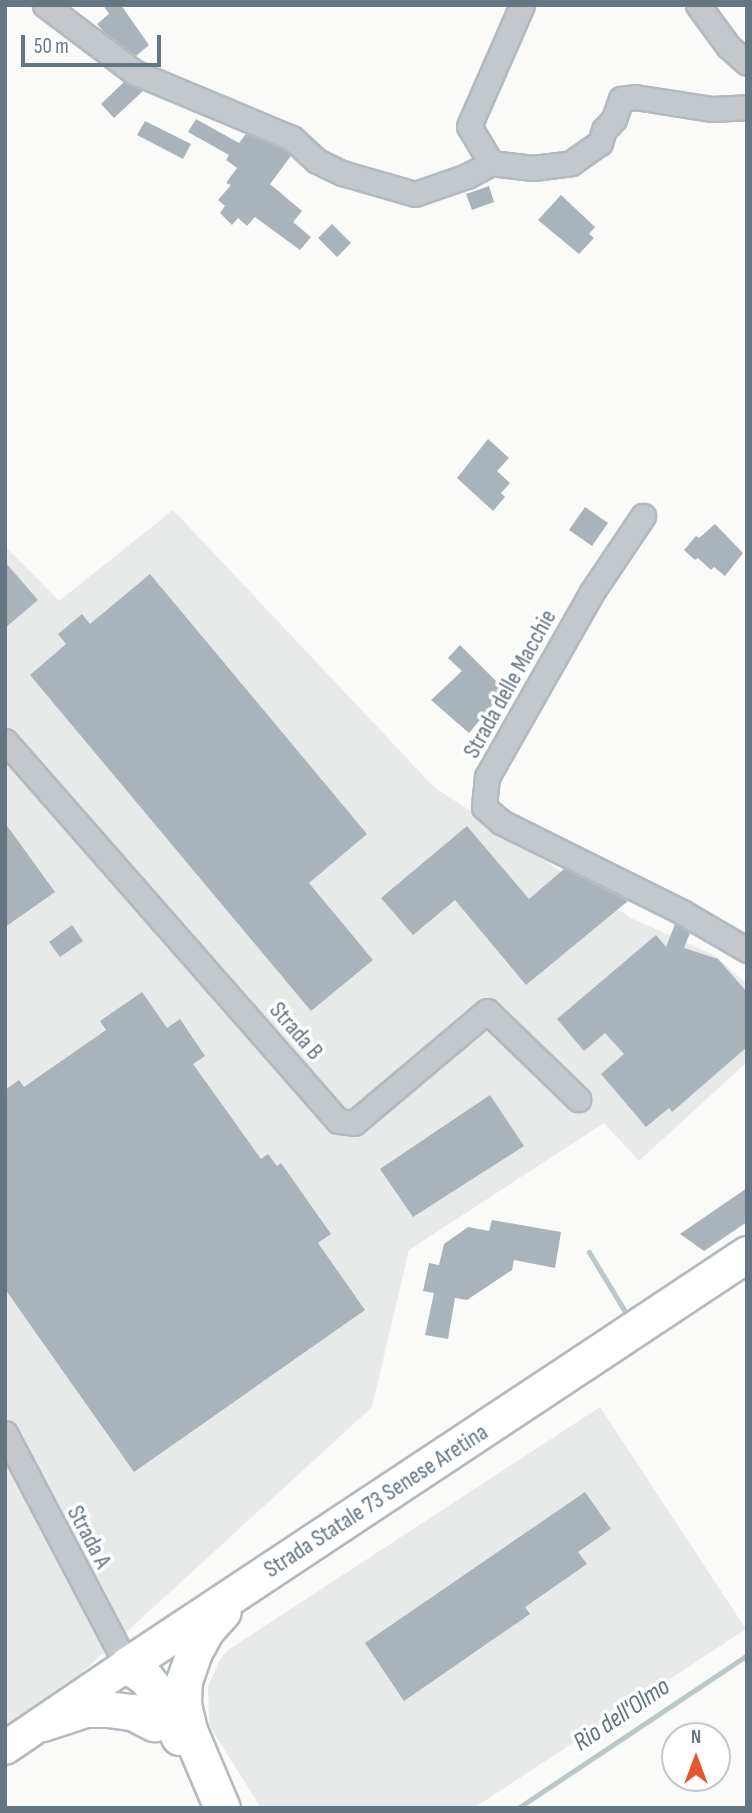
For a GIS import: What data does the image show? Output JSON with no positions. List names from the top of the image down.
{
  "streets": {
    "main road": ["Strada Statale 73 Senese Aretina"],
    "street": ["Strada delle Macchie", "Strada B", "Strada A"]
  },
  "crossings": [
    ["Strada Statale 73 Senese Aretina", "Strada A"]
  ],
  "water": ["Rio dell'Olmo"],
  "scale_bar": "50 m",
  "north": "top"
}
